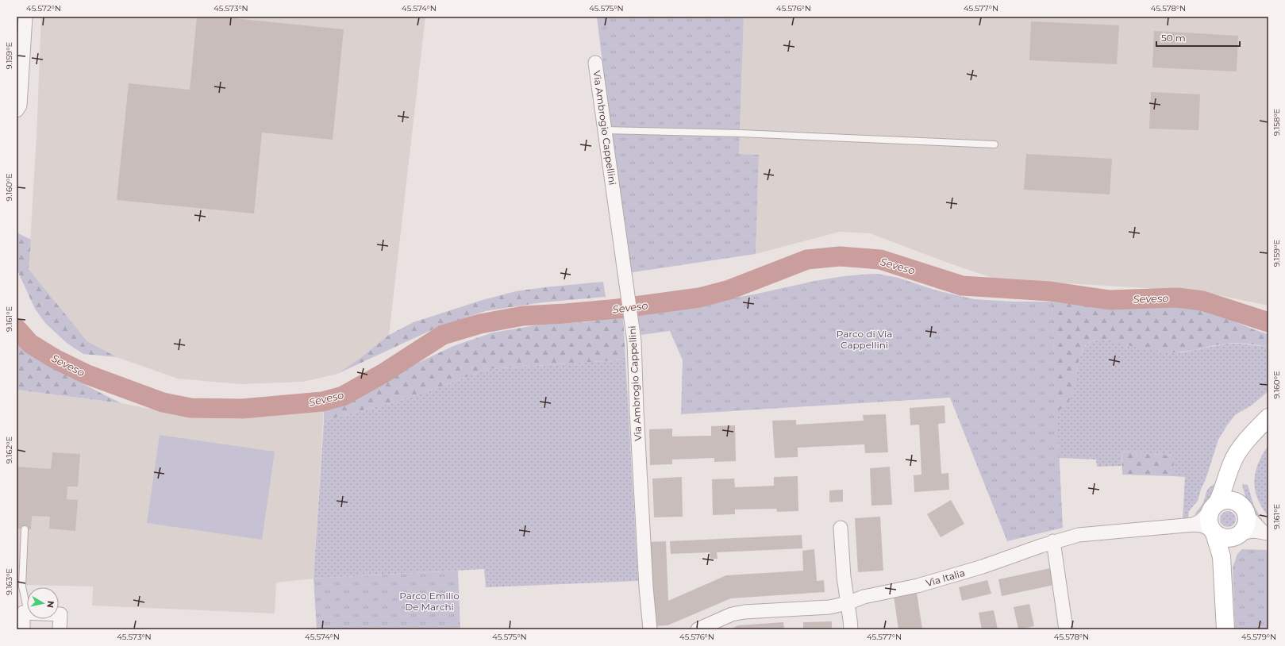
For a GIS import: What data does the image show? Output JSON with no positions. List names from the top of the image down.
{
  "streets": {
    "street": ["Via Ambrogio Cappellini", "Via Italia"]
  },
  "water": ["Seveso"],
  "parks": ["Parco di Via Cappellini", "Parco Emilio De Marchi"],
  "scale_bar": "50 m",
  "north": "right",
  "coordinates": [
    "45.572°N",
    "45.573°N",
    "45.574°N",
    "45.575°N",
    "45.576°N",
    "45.577°N",
    "45.578°N",
    "9.159°E",
    "9.158°E",
    "9.160°E",
    "9.161°E",
    "9.162°E",
    "9.163°E",
    "45.579°N"
  ]
}
